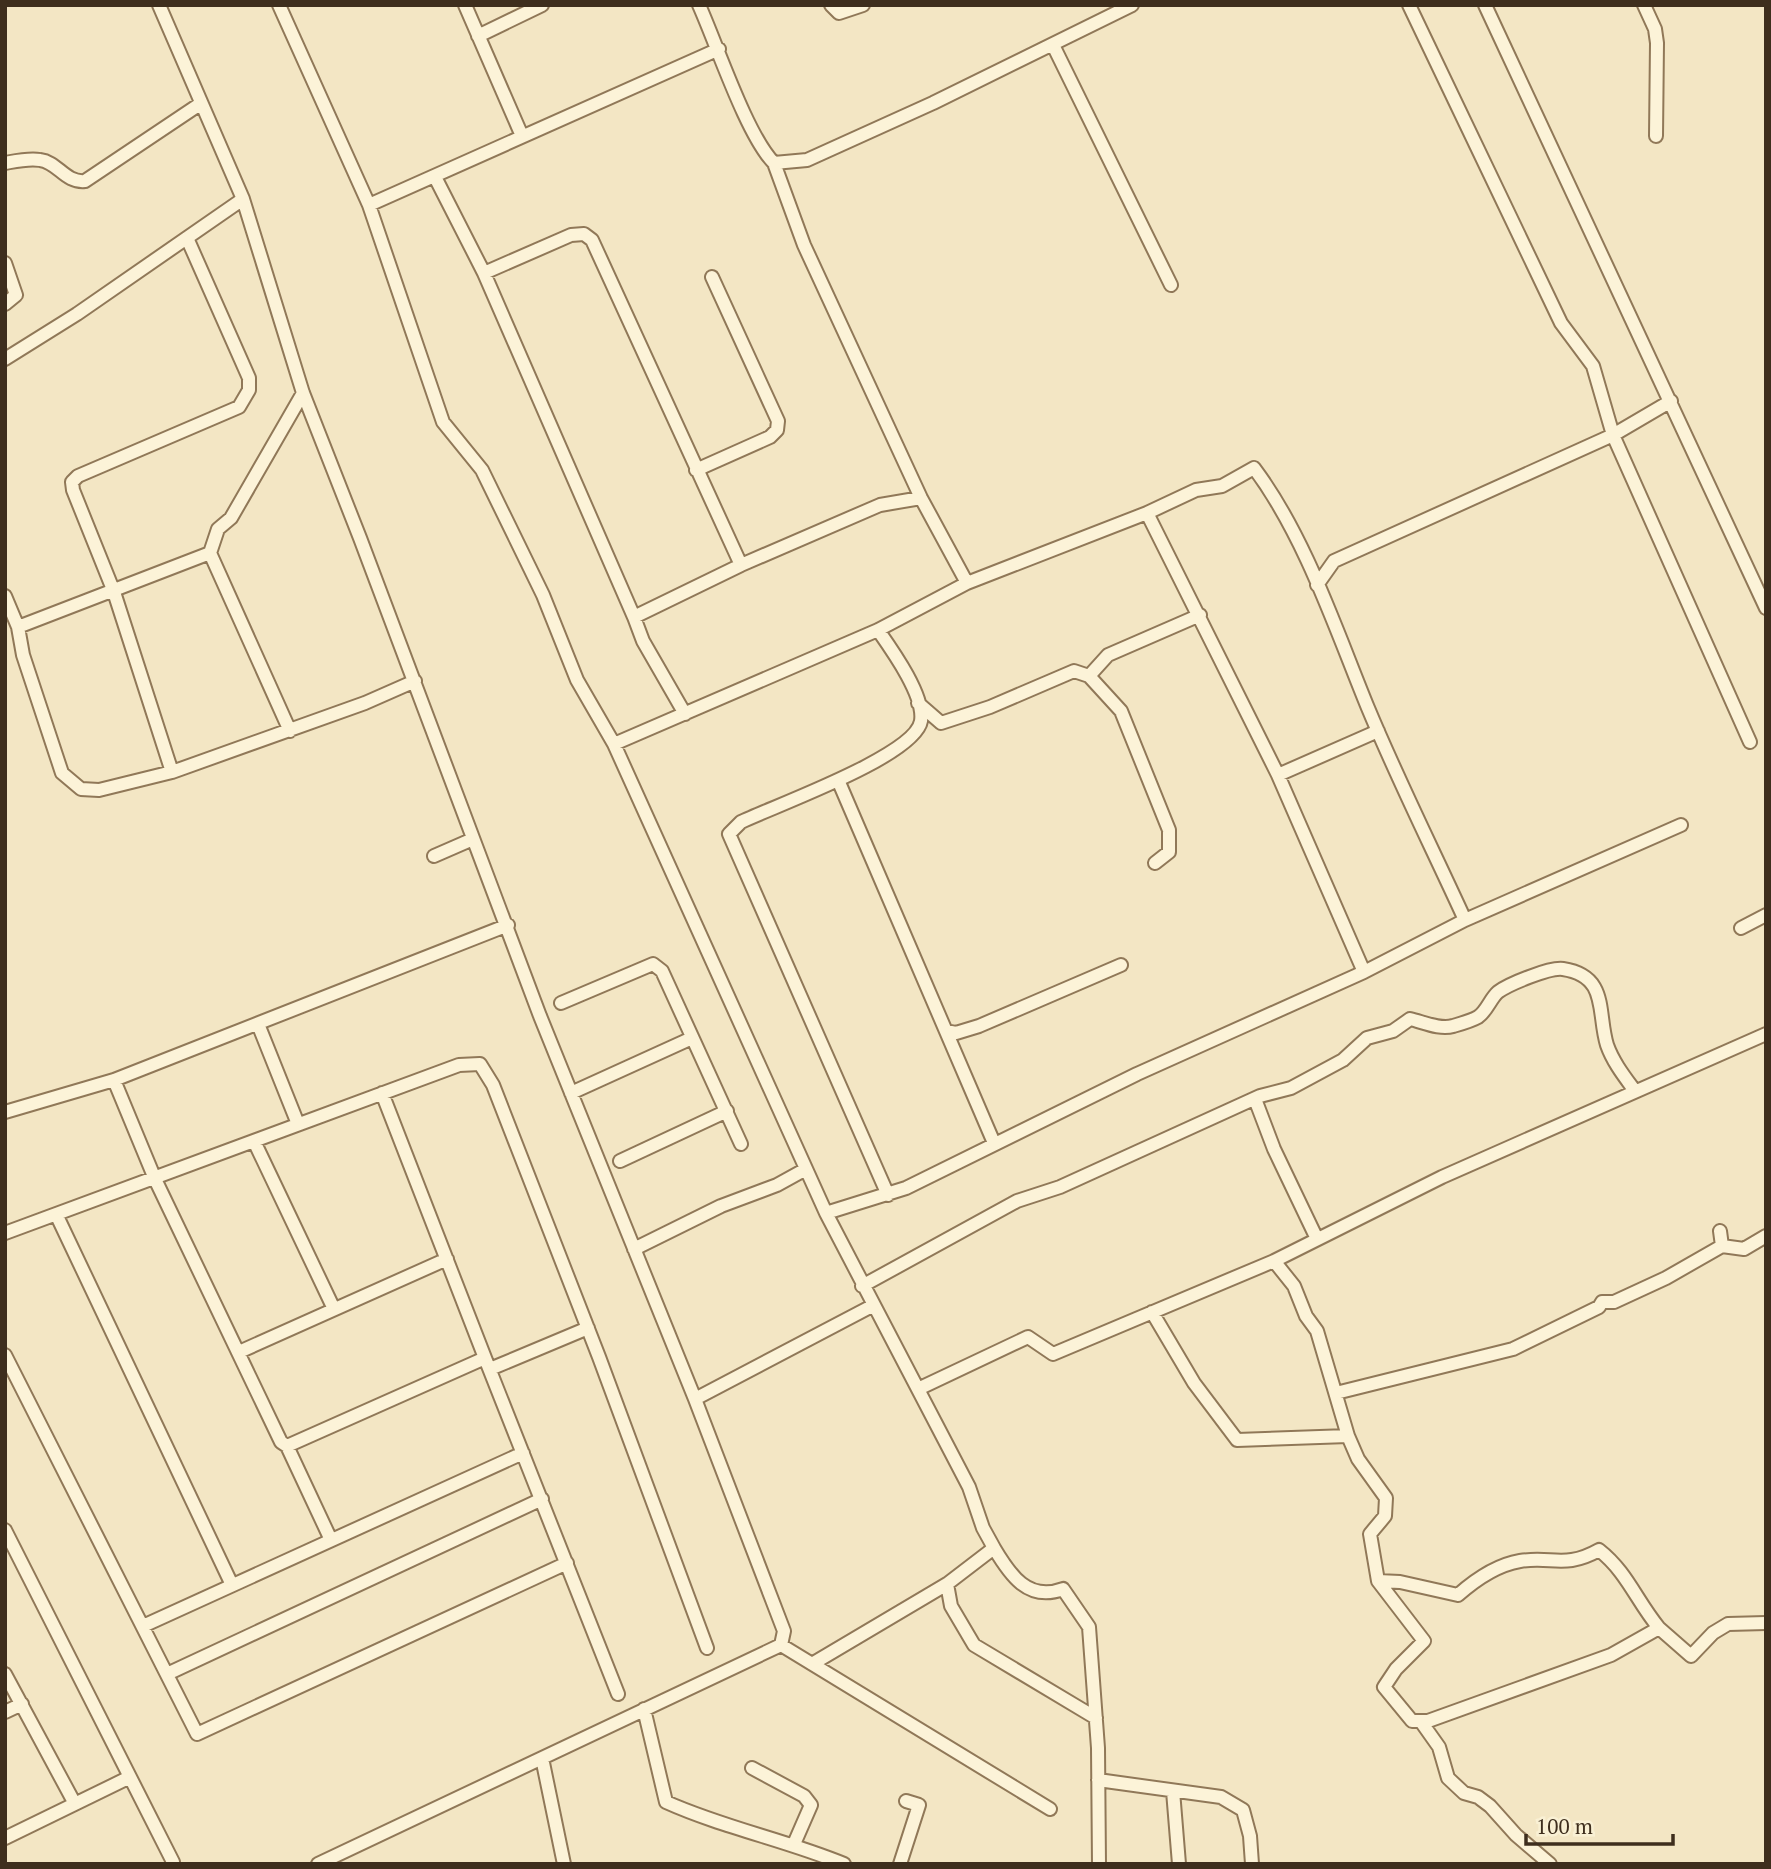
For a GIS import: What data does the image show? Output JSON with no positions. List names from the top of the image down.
{
  "scale_bar": "100 m"
}
